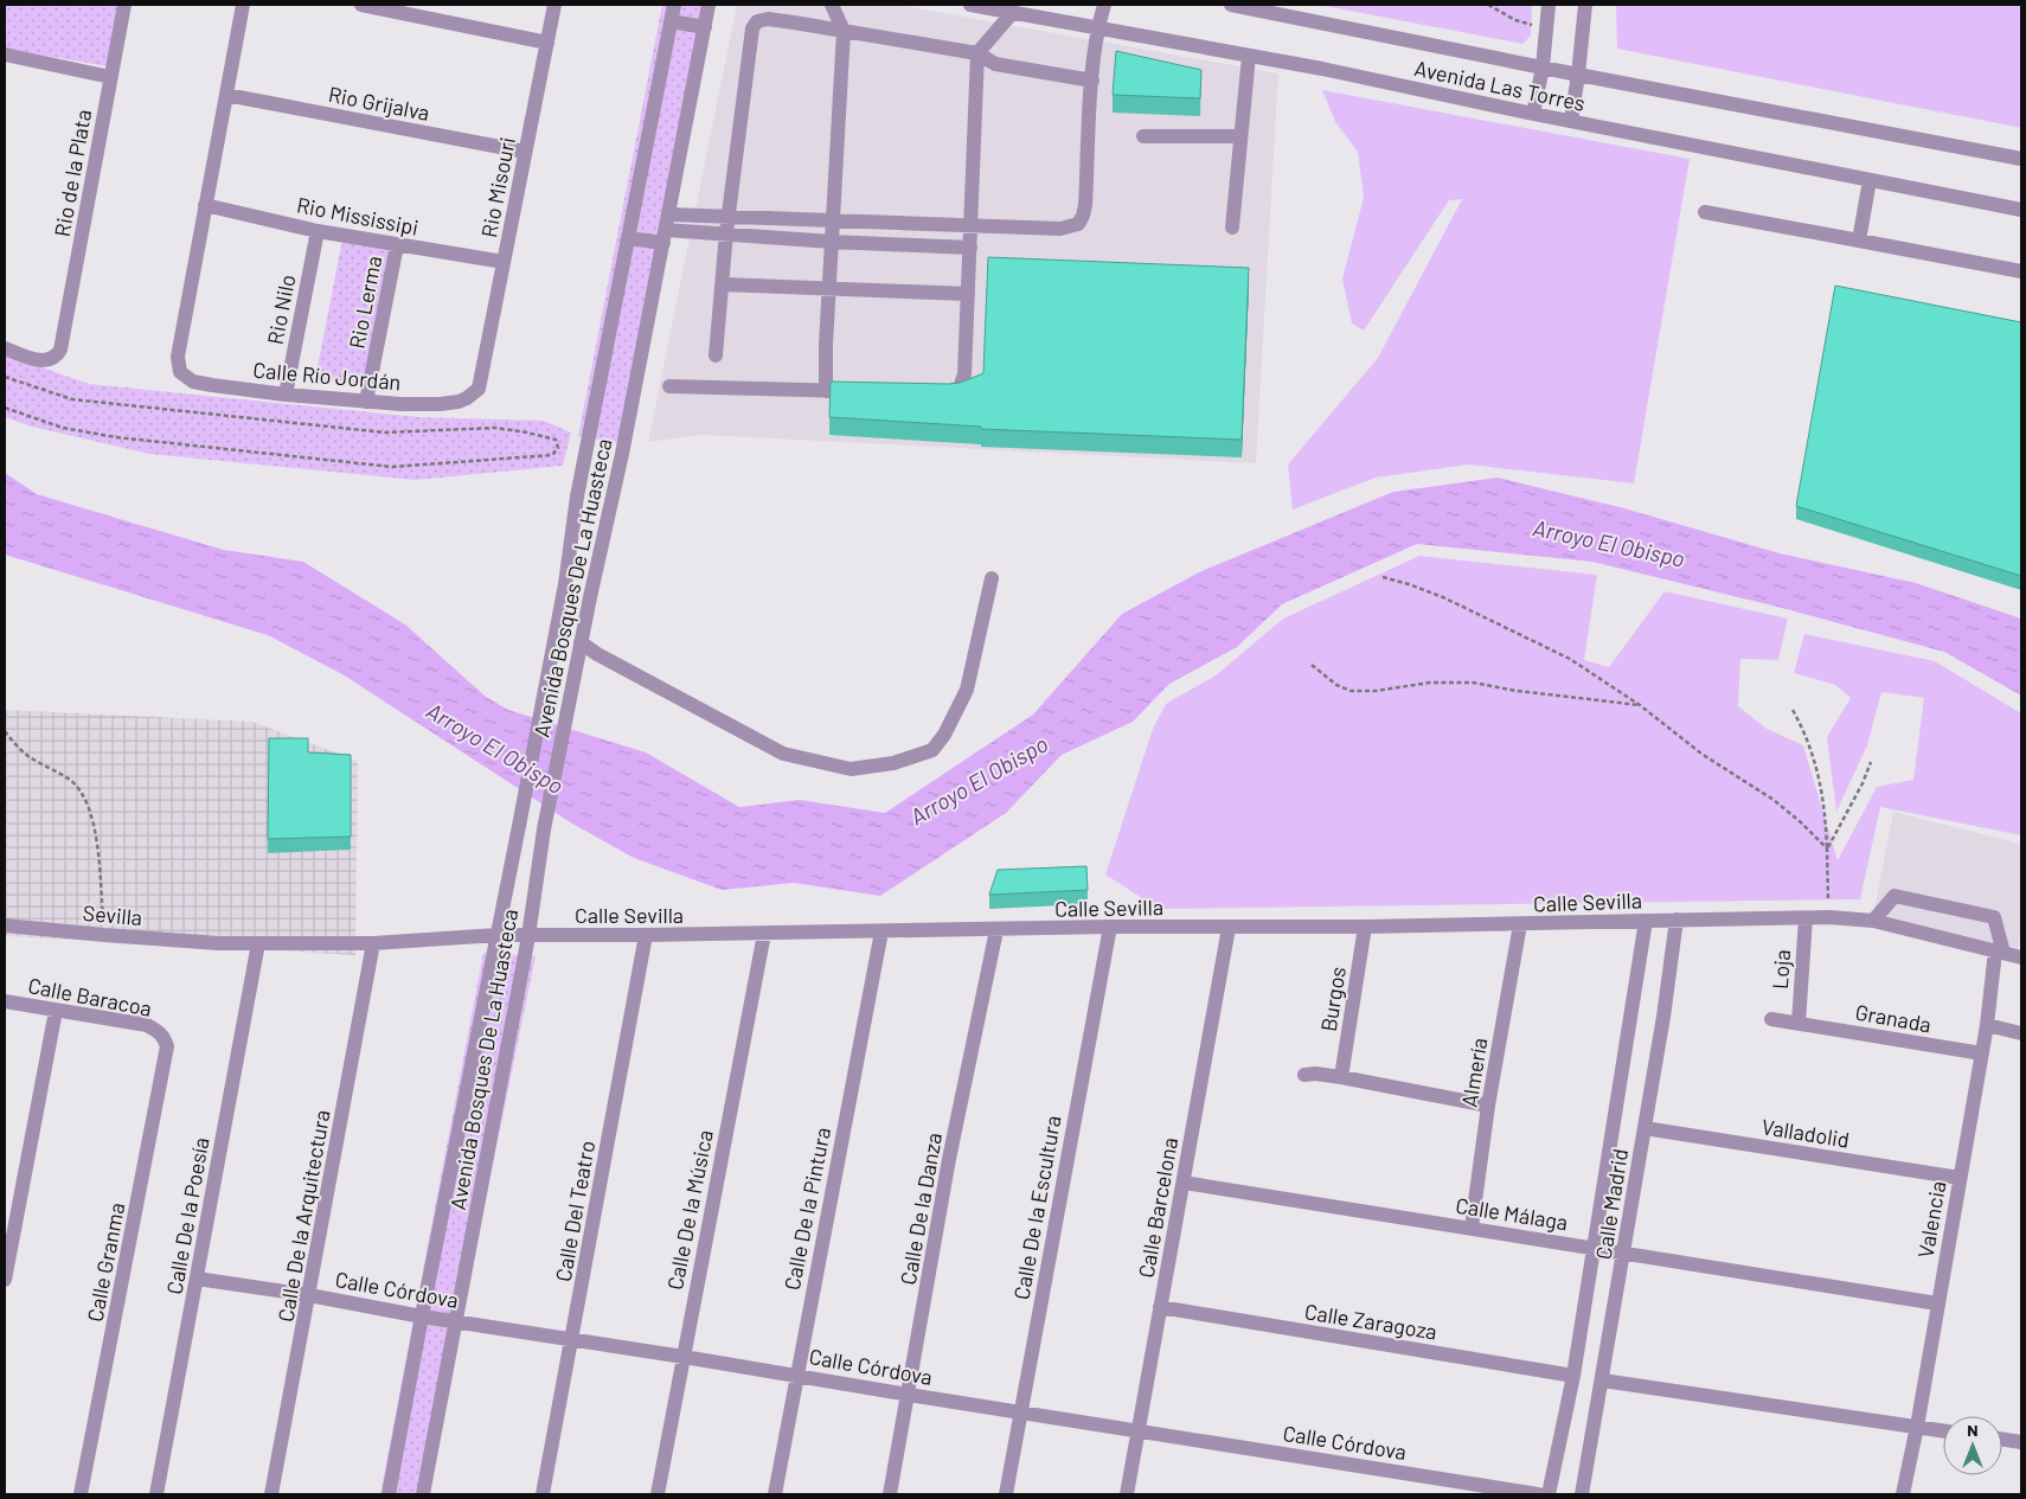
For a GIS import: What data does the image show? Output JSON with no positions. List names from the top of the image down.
{
  "streets": {
    "street": [
      "Avenida Las Torres",
      "Rio Grijalva",
      "Rio de la Plata",
      "Rio Misouri",
      "Rio Mississipi",
      "Rio Lerma",
      "Rio Nilo",
      "Calle Río Jordán",
      "Avenida Bosques De La Huasteca",
      "Calle Sevilla",
      "Sevilla",
      "Loja",
      "Calle Baracoa",
      "Burgos",
      "Granada",
      "Almería",
      "Valladolid",
      "Calle Madrid",
      "Calle De la Escultura",
      "Calle Barcelona",
      "Calle De la Pintura",
      "Calle De la Danza",
      "Calle De la Música",
      "Calle Del Teatro",
      "Calle Málaga",
      "Calle De la Poesía",
      "Calle De la Arquitectura",
      "Valencia",
      "Calle Granma",
      "Calle Córdova",
      "Calle Zaragoza"
    ]
  },
  "crossings": [
    ["Rio Grijalva", "Rio Misouri"],
    ["Rio Misouri", "Rio Mississipi"],
    ["Rio Misouri", "Calle Río Jordán"],
    ["Rio Mississipi", "Rio Lerma"],
    ["Rio Mississipi", "Rio Nilo"],
    ["Rio Mississipi", "Calle Río Jordán"],
    ["Rio Lerma", "Calle Río Jordán"],
    ["Rio Nilo", "Calle Río Jordán"],
    ["Avenida Bosques De La Huasteca", "Calle Sevilla"],
    ["Avenida Bosques De La Huasteca", "Calle Córdova"],
    ["Calle Sevilla", "Sevilla"],
    ["Calle Sevilla", "Loja"],
    ["Calle Sevilla", "Burgos"],
    ["Calle Sevilla", "Almería"],
    ["Calle Sevilla", "Calle Madrid"],
    ["Calle Sevilla", "Calle De la Escultura"],
    ["Calle Sevilla", "Calle Barcelona"],
    ["Calle Sevilla", "Calle De la Pintura"],
    ["Calle Sevilla", "Calle De la Danza"],
    ["Calle Sevilla", "Calle De la Música"],
    ["Calle Sevilla", "Calle Del Teatro"],
    ["Calle Sevilla", "Calle De la Poesía"],
    ["Calle Sevilla", "Calle De la Arquitectura"],
    ["Calle Sevilla", "Valencia"],
    ["Loja", "Granada"],
    ["Calle Baracoa", "Calle Granma"],
    ["Granada", "Valencia"],
    ["Almería", "Calle Málaga"],
    ["Valladolid", "Calle Madrid"],
    ["Valladolid", "Valencia"],
    ["Calle Madrid", "Calle Málaga"],
    ["Calle Madrid", "Calle Zaragoza"],
    ["Calle De la Escultura", "Calle Córdova"],
    ["Calle Barcelona", "Calle Málaga"],
    ["Calle Barcelona", "Calle Córdova"],
    ["Calle Barcelona", "Calle Zaragoza"],
    ["Calle De la Pintura", "Calle Córdova"],
    ["Calle De la Danza", "Calle Córdova"],
    ["Calle De la Música", "Calle Córdova"],
    ["Calle Del Teatro", "Calle Córdova"],
    ["Calle Málaga", "Valencia"],
    ["Calle De la Poesía", "Calle Córdova"],
    ["Calle De la Arquitectura", "Calle Córdova"]
  ],
  "water": ["Arroyo El Obispo"],
  "north": "top"
}
